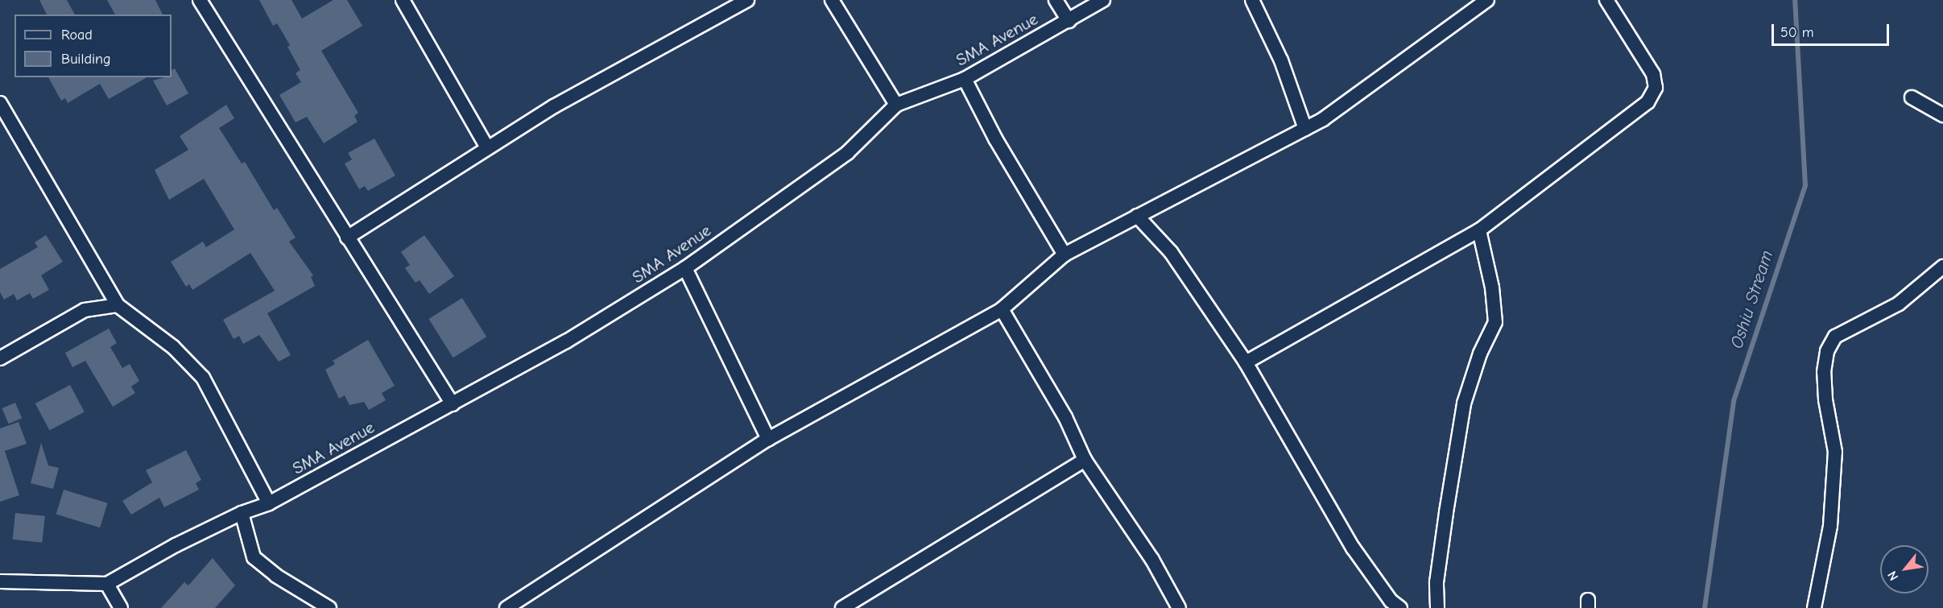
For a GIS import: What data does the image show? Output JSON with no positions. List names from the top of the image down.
{
  "streets": {
    "street": ["SMA Avenue"]
  },
  "water": ["Oshiu Stream"],
  "legend": ["Road", "Building"],
  "scale_bar": "50 m",
  "north": "bottom left"
}
